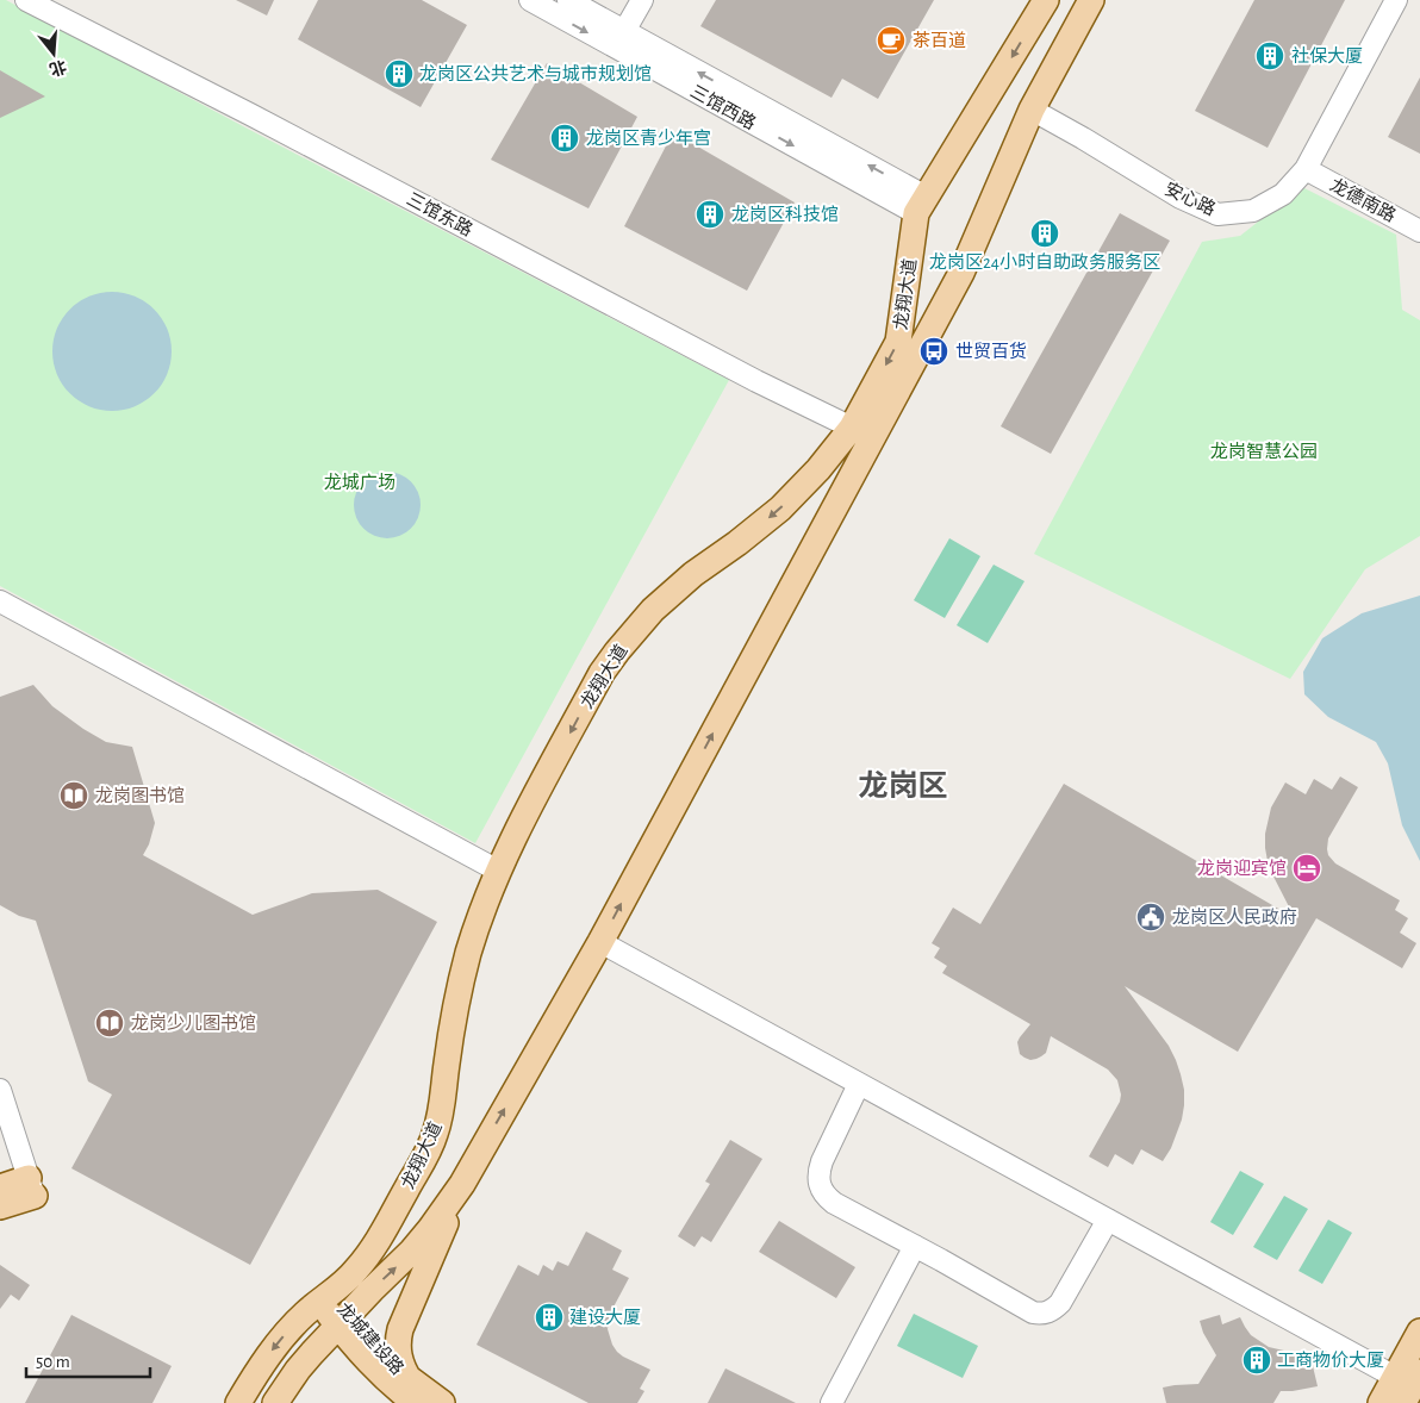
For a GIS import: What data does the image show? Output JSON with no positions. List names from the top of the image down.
{
  "streets": {
    "main road": ["龙翔大道", "龙城建设路"],
    "street": [
      "三馆西路",
      "安心路",
      "龙德南路",
      "三馆东路"
    ]
  },
  "crossings": [
    ["三馆西路", "龙翔大道"],
    ["安心路", "龙德南路"],
    ["安心路", "龙翔大道"],
    ["三馆东路", "龙翔大道"],
    ["龙翔大道", "龙城建设路"]
  ],
  "districts": ["龙岗区"],
  "parks": ["龙岗智慧公园", "龙城广场"],
  "places": {
    "cafe": ["茶百道"],
    "building": [
      "社保大厦",
      "龙岗区公共艺术与城市规划馆",
      "龙岗区青少年宫",
      "龙岗区科技馆",
      "龙岗区24小时自助政务服务区",
      "建设大厦",
      "工商物价大厦"
    ],
    "bus stop": ["世贸百货"],
    "library": ["龙岗图书馆", "龙岗少儿图书馆"],
    "hotel": ["龙岗迎宾馆"],
    "public building": ["龙岗区人民政府"]
  },
  "scale_bar": "50 m",
  "north": "bottom"
}
